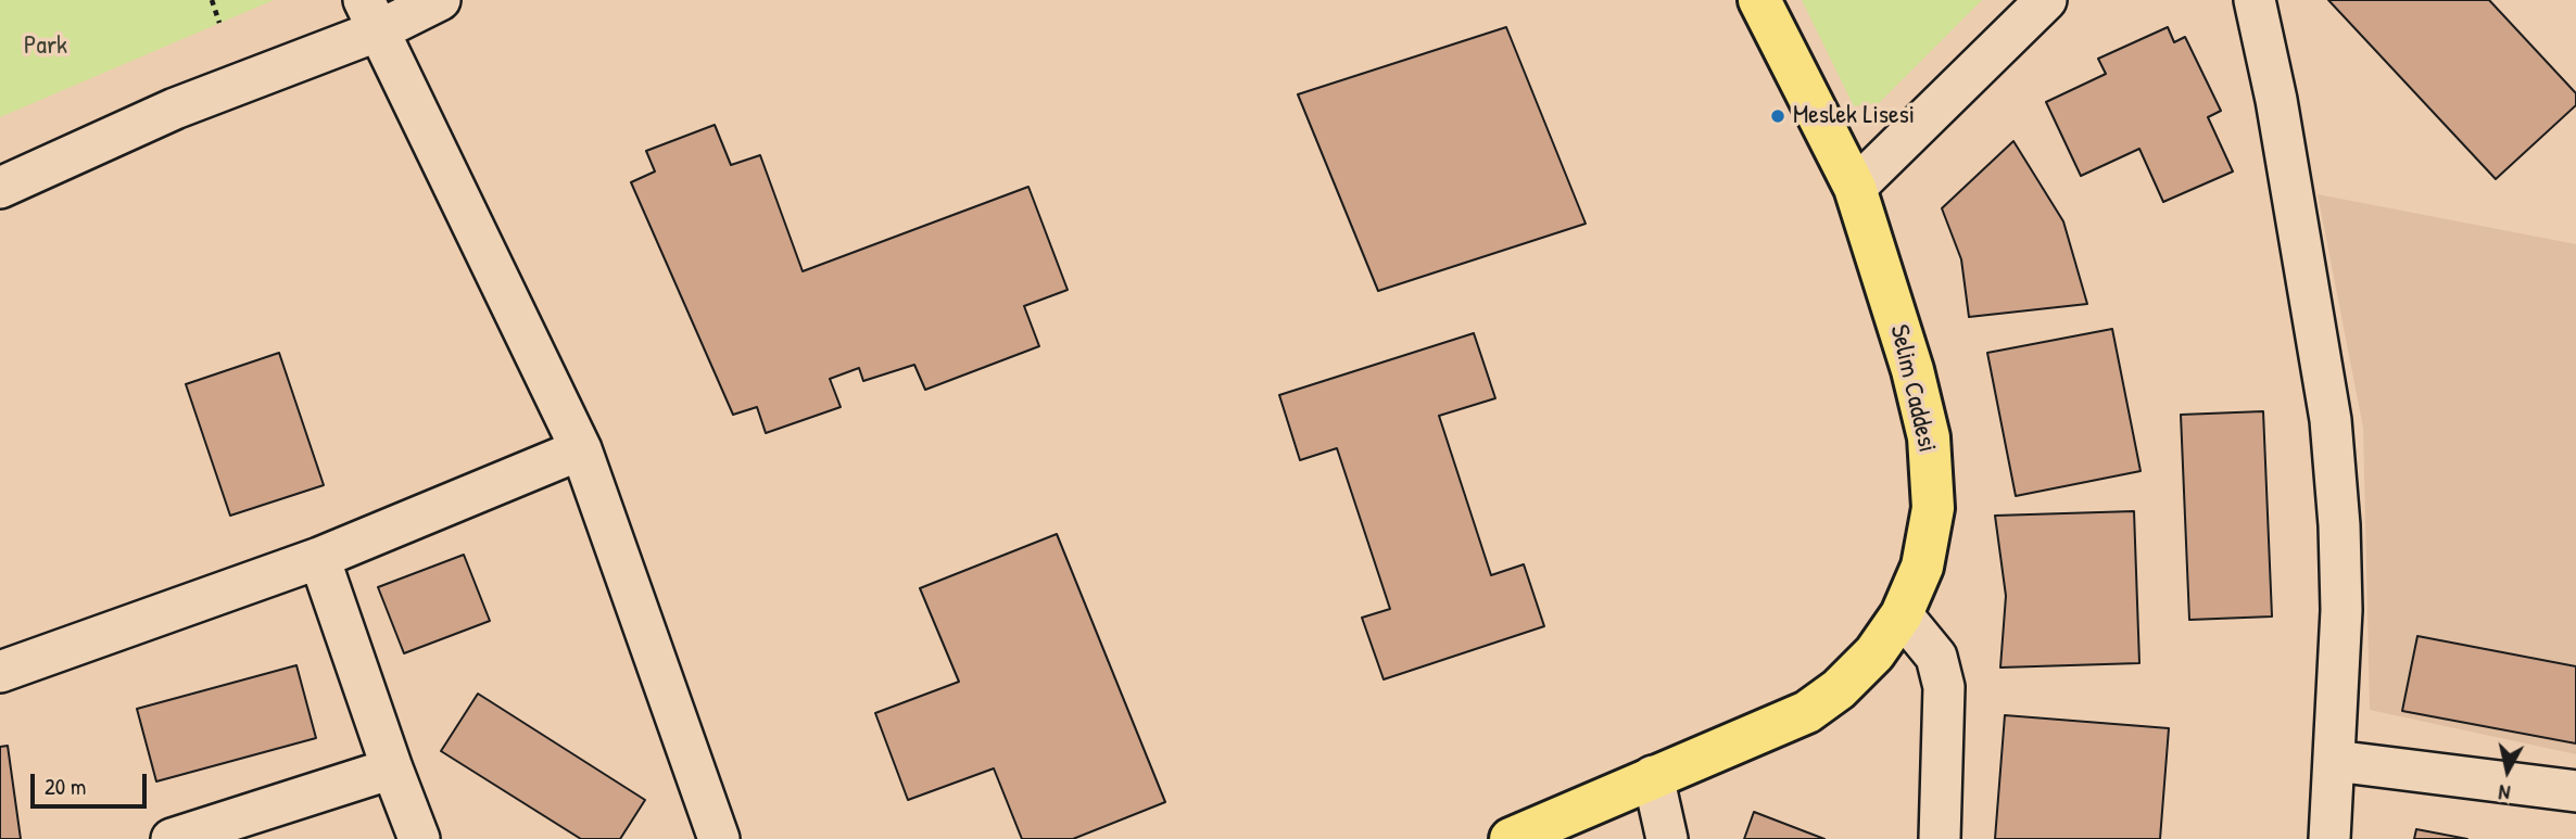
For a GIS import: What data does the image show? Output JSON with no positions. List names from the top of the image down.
{
  "streets": {
    "main road": ["Selim Caddesi"]
  },
  "parks": ["Park"],
  "places": ["Meslek Lisesi"],
  "scale_bar": "20 m",
  "north": "bottom"
}
